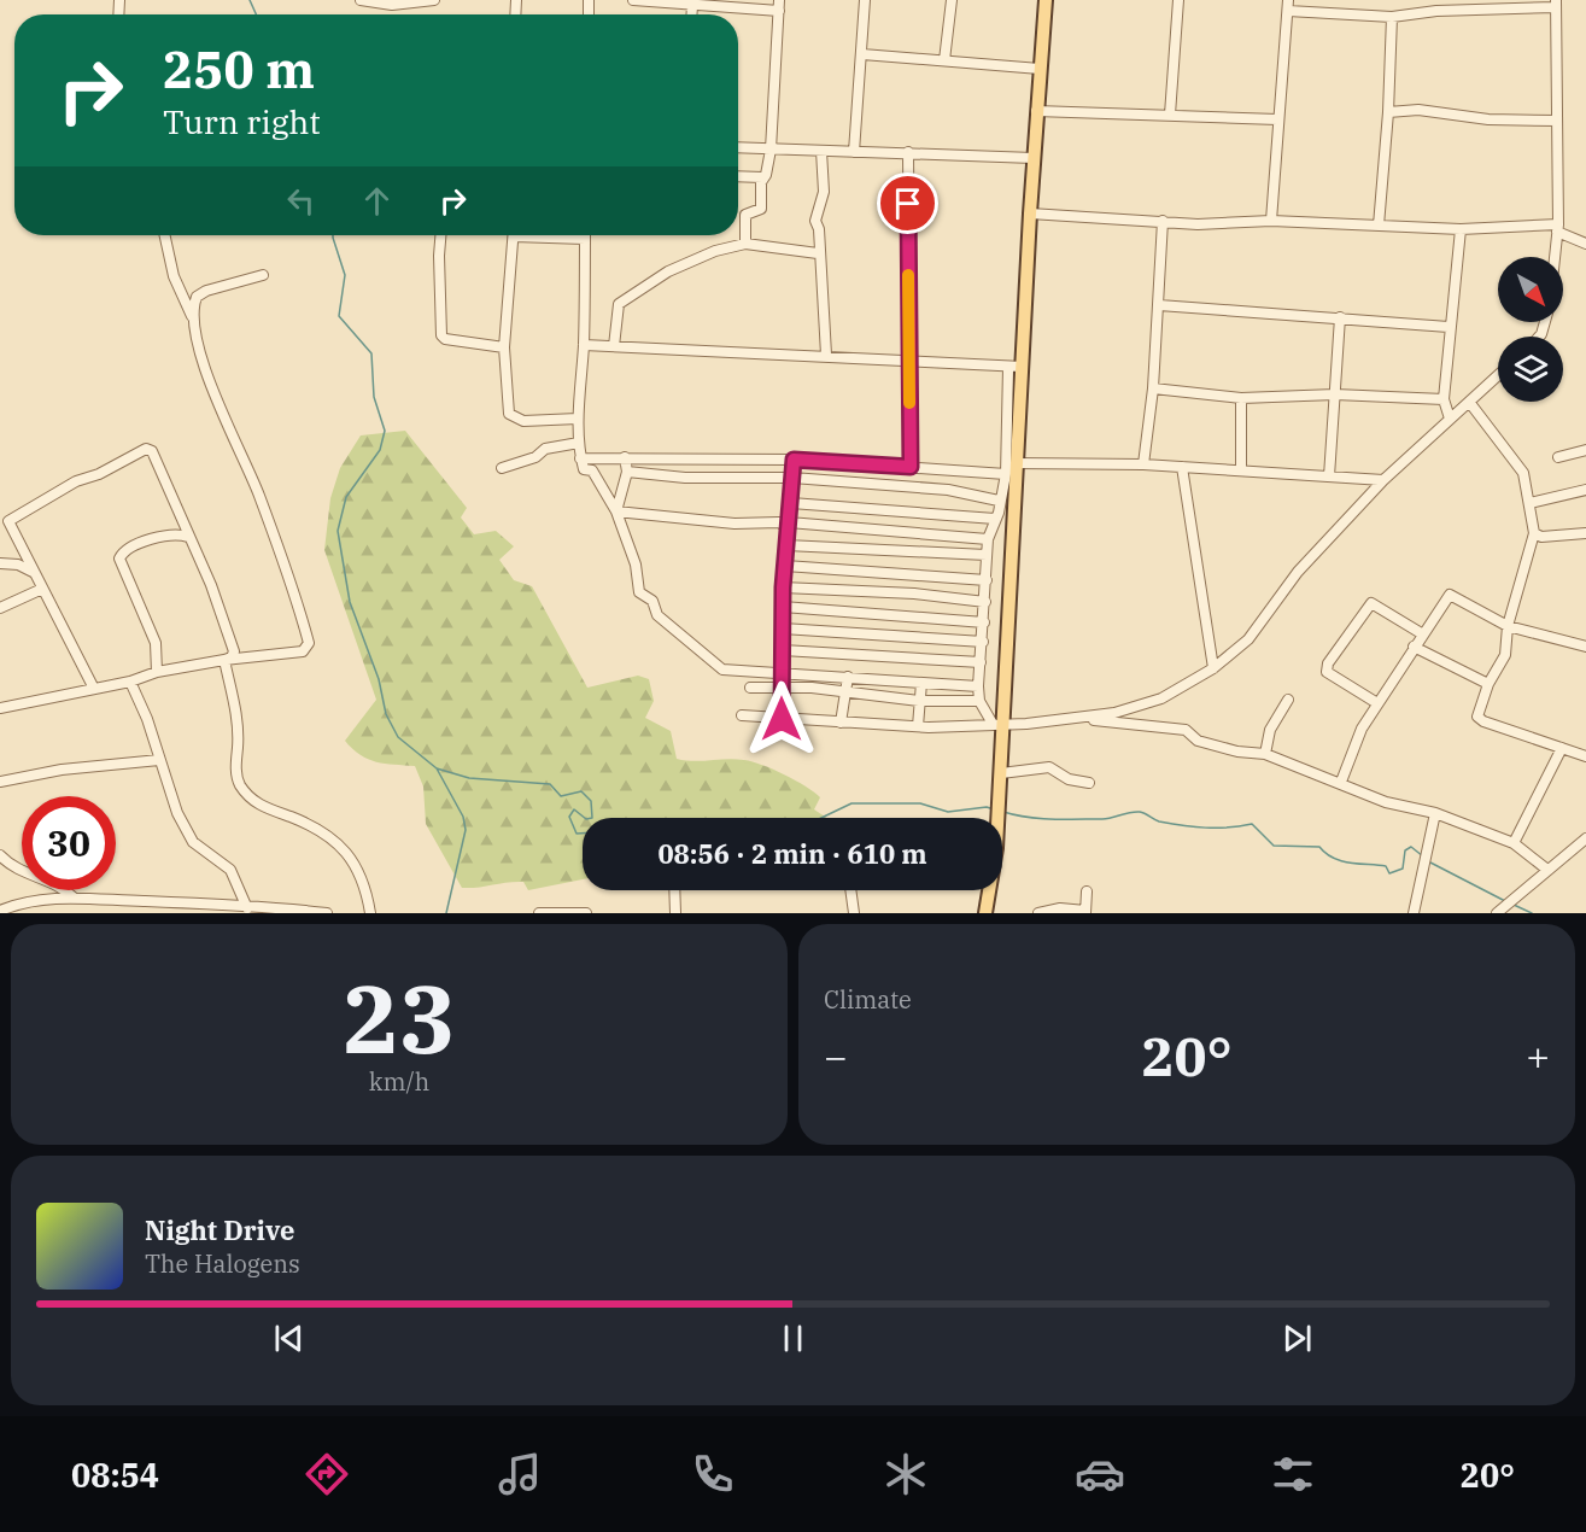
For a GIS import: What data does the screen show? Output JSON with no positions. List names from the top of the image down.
{
  "north": "bottom right",
  "page": {
    "turn": ["250 m", "Turn right"],
    "limit": "30",
    "trip": "08:56 · 2 min · 610 m",
    "tile": [
      ["23", "km/h"],
      "Climate"
    ],
    "heat": ["−", "20°", "+"],
    "song": ["Night Drive", "The Halogens"],
    "tabs": ["08:54", "20°"]
  }
}
